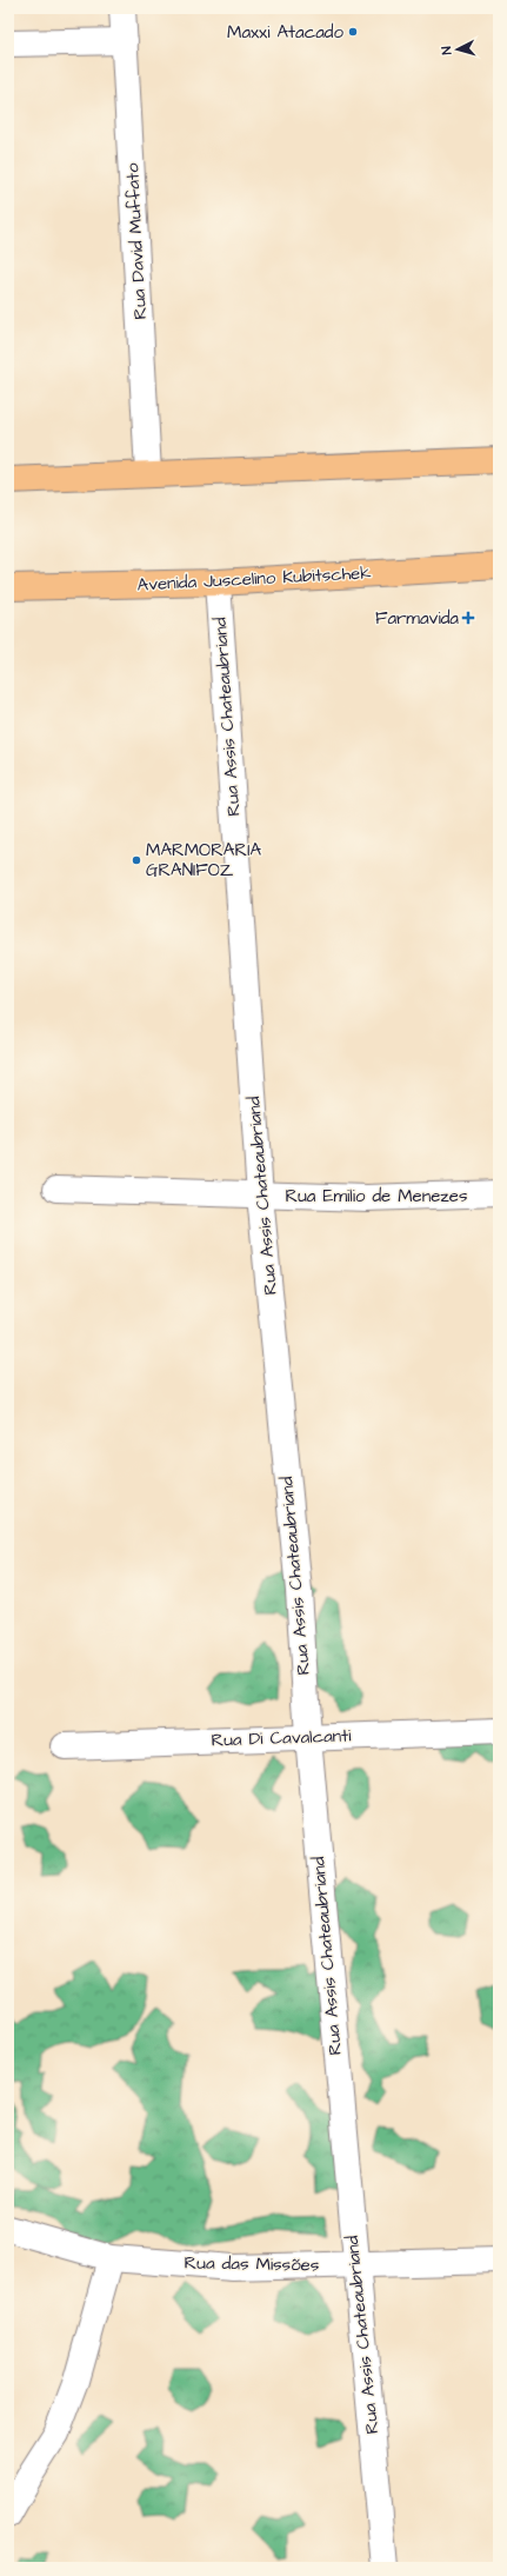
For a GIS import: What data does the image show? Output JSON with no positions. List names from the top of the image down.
{
  "streets": {
    "main road": ["Avenida Juscelino Kubitschek"],
    "street": [
      "Rua David Muffato",
      "Rua Assis Chateaubriand",
      "Rua Emilio de Menezes",
      "Rua Di Cavalcanti",
      "Rua das Missões"
    ]
  },
  "crossings": [
    ["Avenida Juscelino Kubitschek", "Rua Assis Chateaubriand"],
    ["Rua Assis Chateaubriand", "Rua Emilio de Menezes"],
    ["Rua Assis Chateaubriand", "Rua Di Cavalcanti"],
    ["Rua Assis Chateaubriand", "Rua das Missões"]
  ],
  "places": {
    "other": ["Maxxi Atacado", "MARMORARIA GRANIFOZ"],
    "health": ["Farmavida"]
  },
  "north": "left"
}
